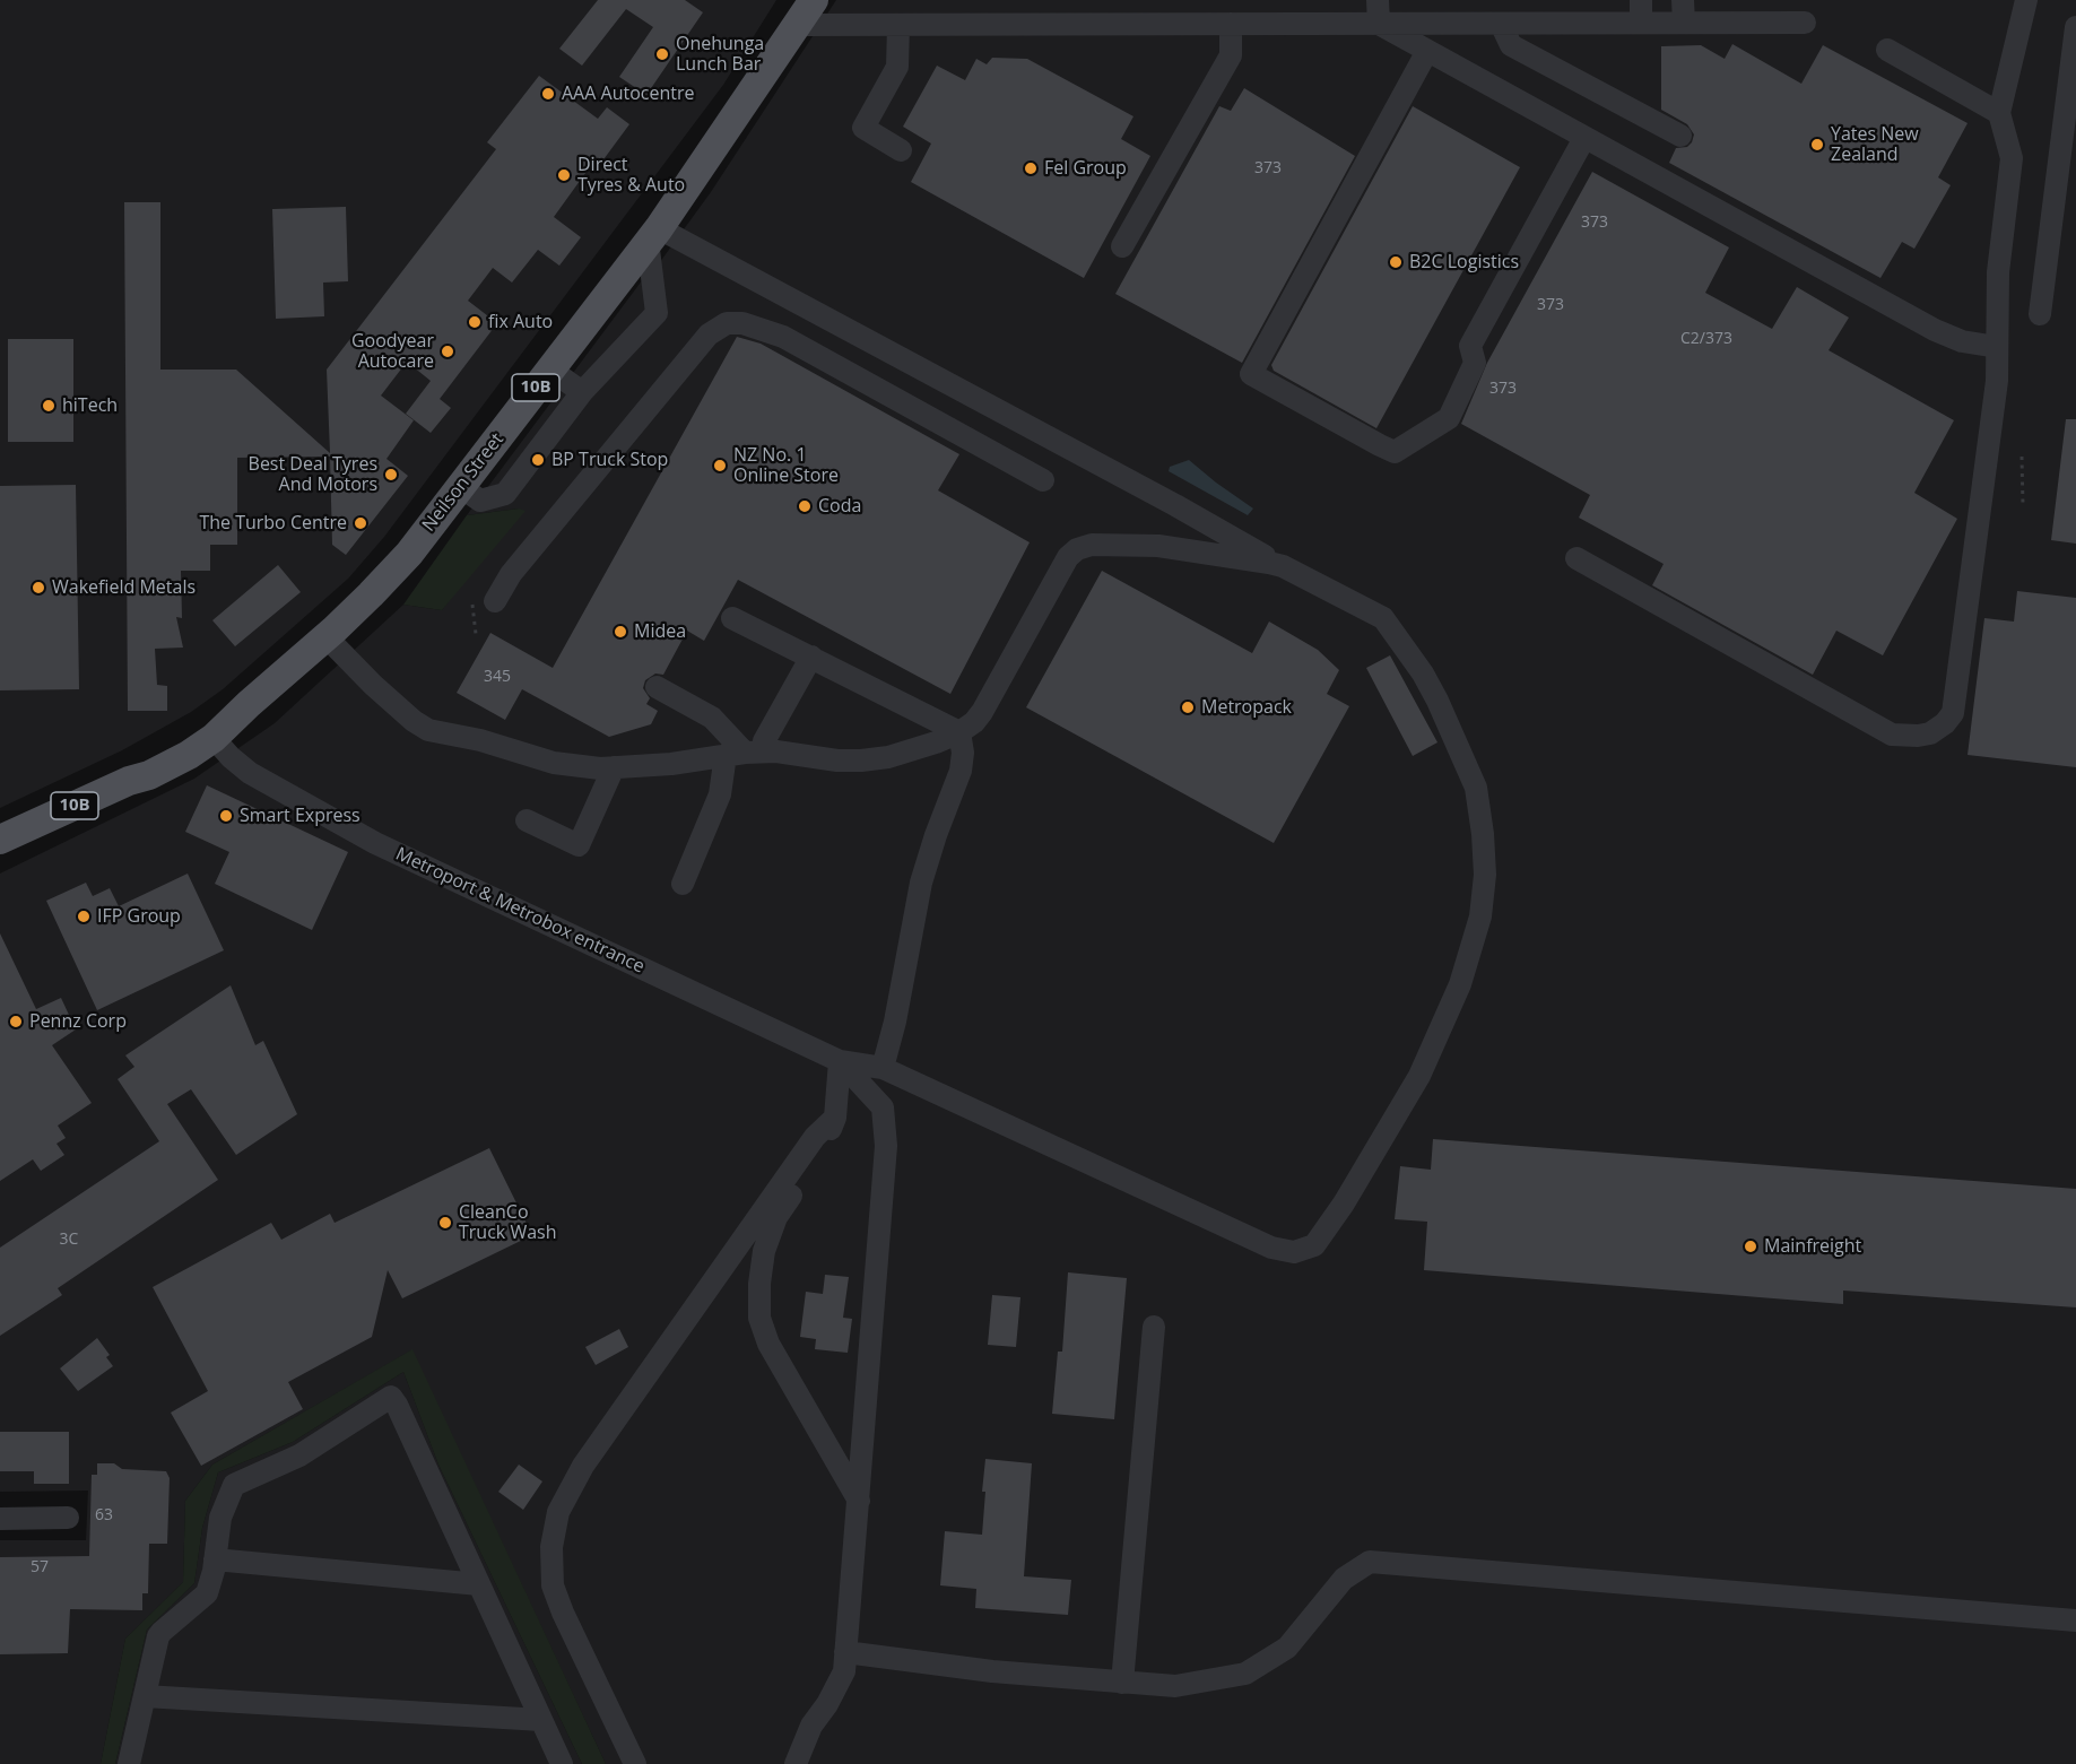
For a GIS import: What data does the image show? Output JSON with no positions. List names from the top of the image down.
{
  "streets": {
    "main road": ["10B", "Neilson Street"],
    "street": ["Metroport & Metrobox entrance"]
  },
  "crossings": [
    ["Neilson Street", "Metroport & Metrobox entrance"]
  ],
  "places": [
    "Onehunga Lunch Bar",
    "AAA Autocentre",
    "Yates New Zealand",
    "Fel Group",
    "Direct Tyres & Auto",
    "B2C Logistics",
    "fix Auto",
    "Goodyear Autocare",
    "hiTech",
    "BP Truck Stop",
    "NZ No. 1 Online Store",
    "Best Deal Tyres And Motors",
    "Coda",
    "The Turbo Centre",
    "Wakefield Metals",
    "Midea",
    "Metropack",
    "Smart Express",
    "IFP Group",
    "Pennz Corp",
    "CleanCo Truck Wash",
    "Mainfreight"
  ],
  "house_numbers": [
    "373",
    "373",
    "373",
    "C2/373",
    "373",
    "345",
    "3C",
    "63",
    "57"
  ]
}
